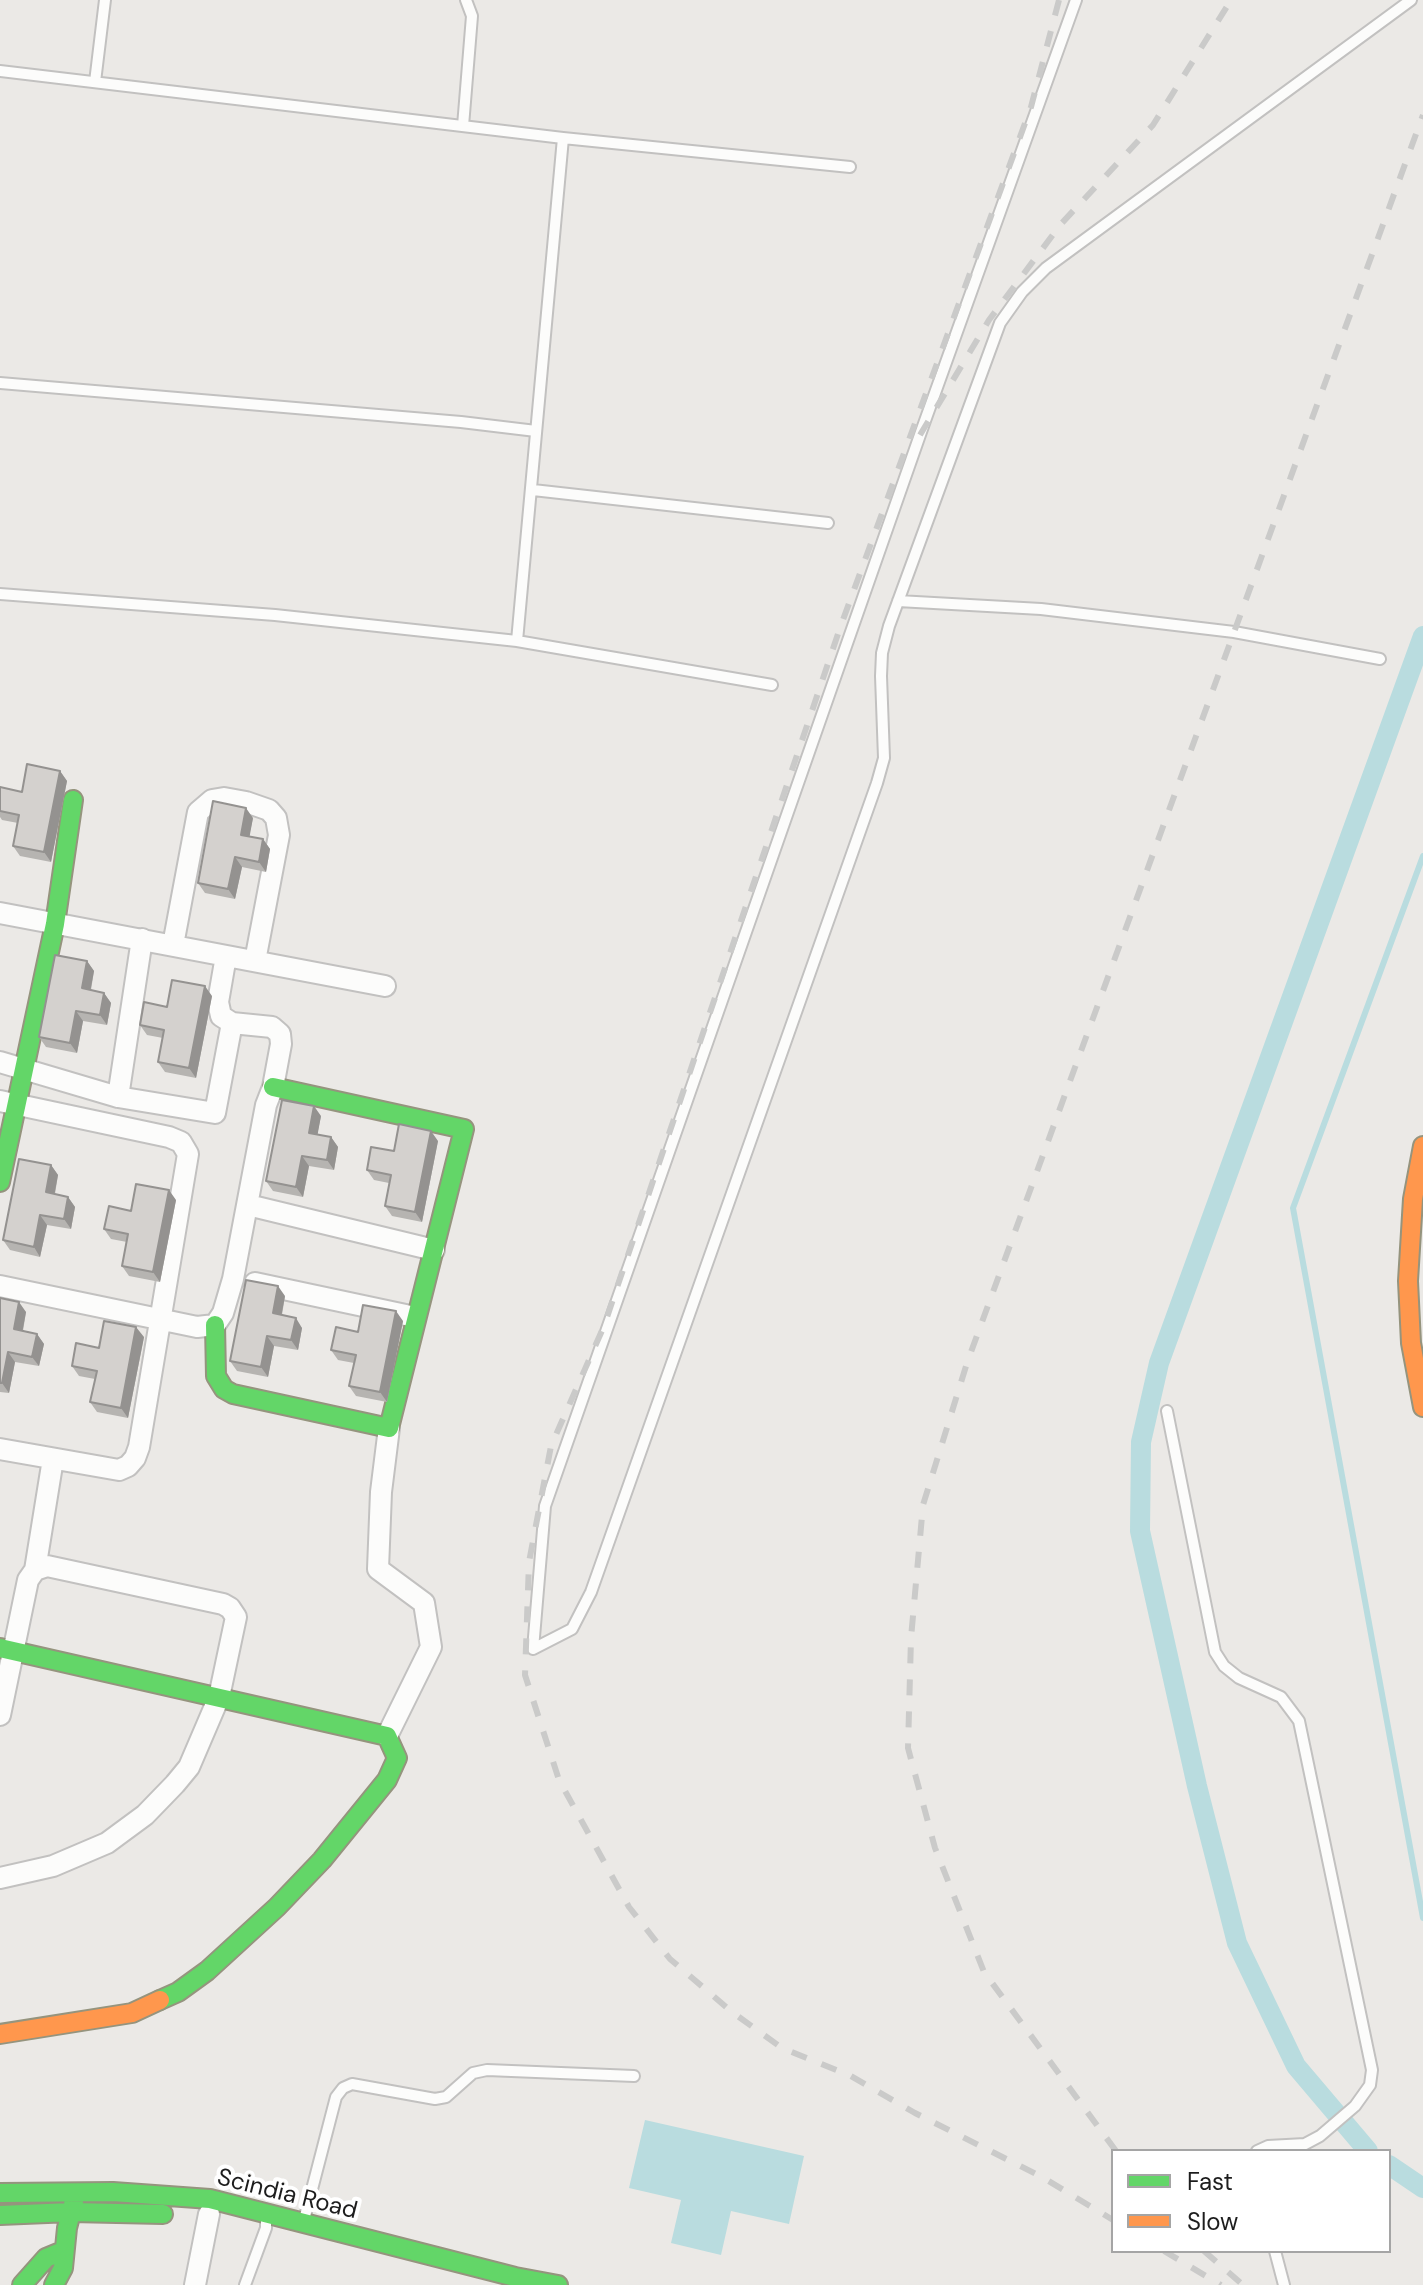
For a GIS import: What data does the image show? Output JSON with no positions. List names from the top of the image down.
{
  "streets": {
    "street": ["Scindia Road"]
  },
  "legend": ["Fast", "Slow"]
}
